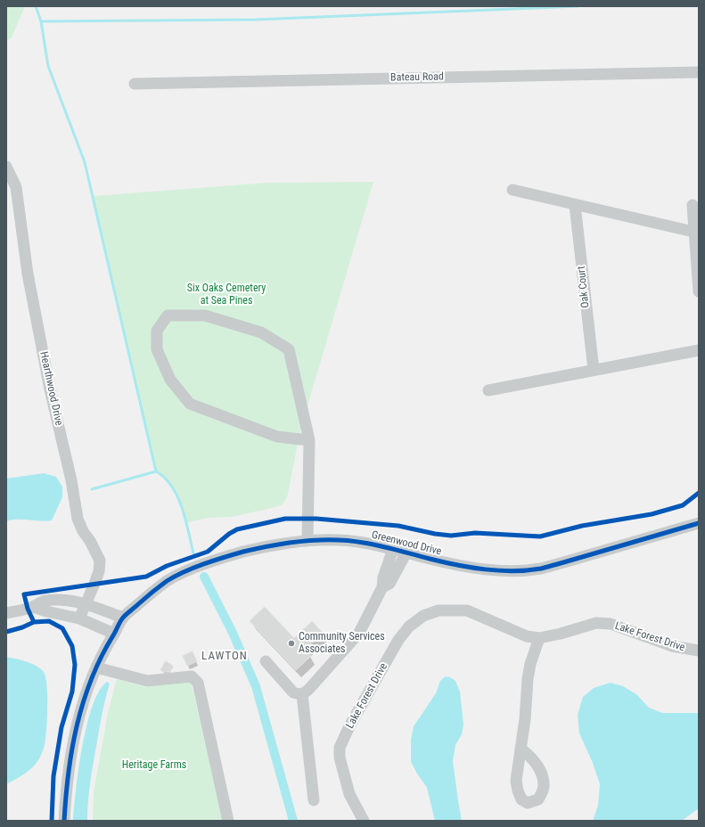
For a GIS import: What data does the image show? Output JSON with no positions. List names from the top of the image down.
{
  "streets": {
    "street": [
      "Bateau Road",
      "Oak Court",
      "Hearthwood Drive",
      "Greenwood Drive",
      "Lake Forest Drive"
    ]
  },
  "districts": ["LAWTON"],
  "parks": ["Six Oaks Cemetery at Sea Pines", "Heritage Farms"],
  "places": ["Community Services Associates"]
}
